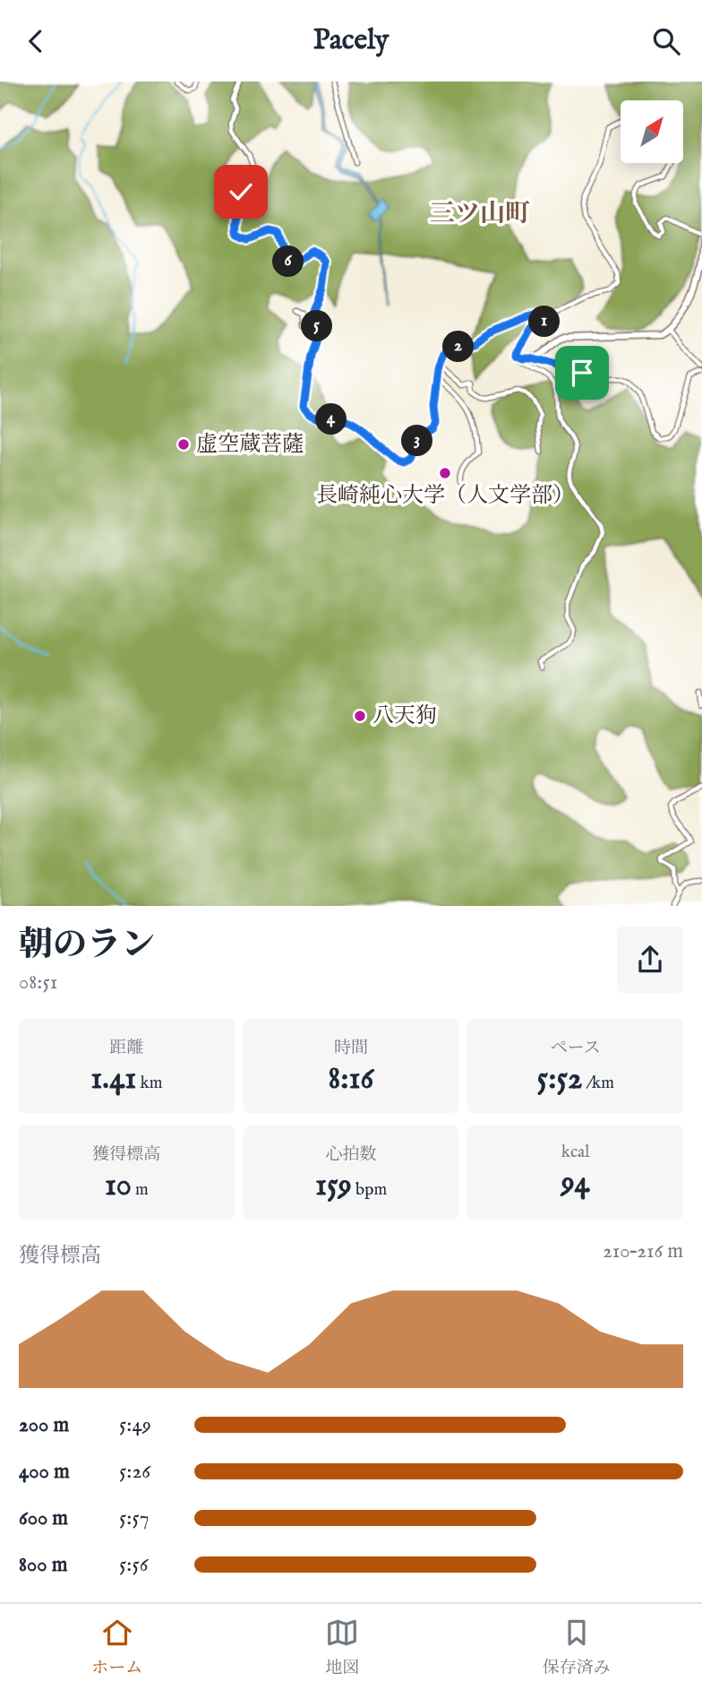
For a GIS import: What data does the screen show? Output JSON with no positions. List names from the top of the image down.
{
  "districts": ["三ツ山町"],
  "places": ["虚空蔵菩薩", "長崎純心大学（人文学部）", "八天狗"],
  "north": "top right",
  "page": {
    "header": "Pacely",
    "pins": [
      "6",
      "1",
      "5",
      "2",
      "4",
      "3"
    ],
    "heading": ["朝のラン", "08:51"],
    "stats": [
      ["距離", "1.41 km"],
      ["時間", "8:16"],
      ["ペース", "5:52 /km"],
      ["獲得標高", "10 m"],
      ["心拍数", "159 bpm"],
      ["kcal", "94"]
    ],
    "chart": ["獲得標高", "210–216 m"],
    "list": [
      {
        "name": "200 m",
        "note": "5:49"
      },
      {
        "name": "400 m",
        "note": "5:26"
      },
      {
        "name": "600 m",
        "note": "5:57"
      },
      {
        "name": "800 m",
        "note": "5:56"
      }
    ],
    "tabs": ["ホーム", "地図", "保存済み"]
  }
}
